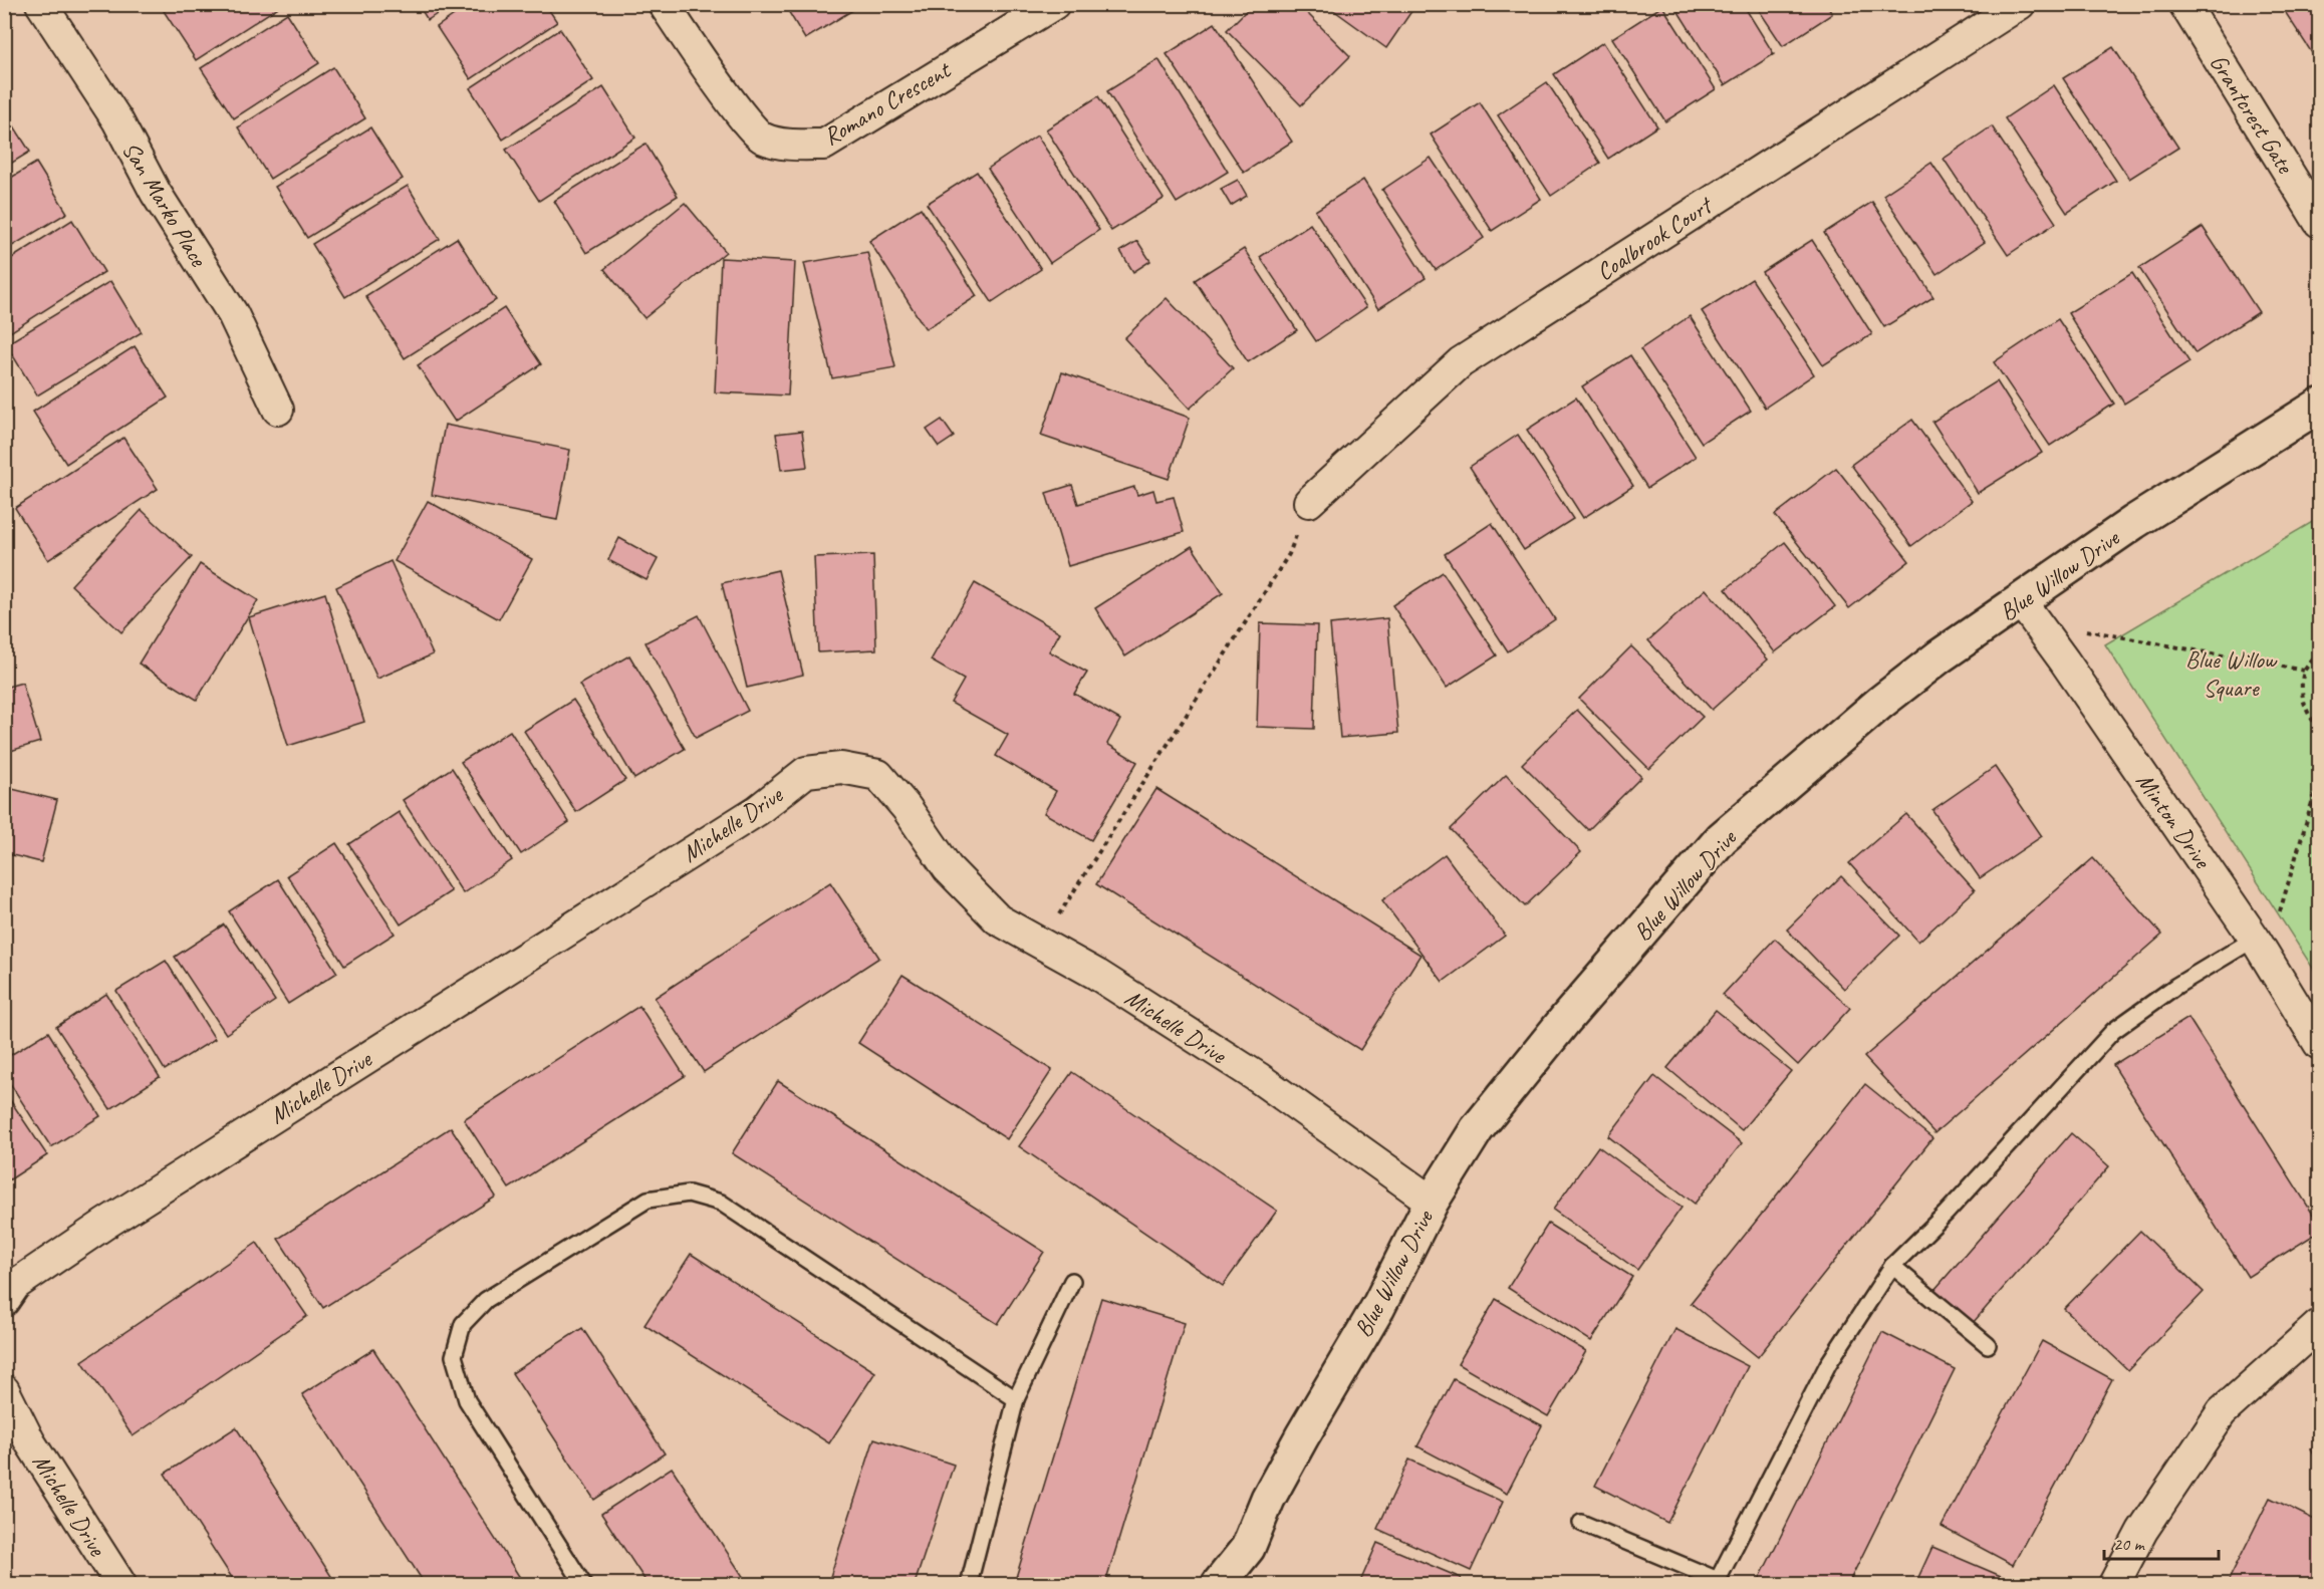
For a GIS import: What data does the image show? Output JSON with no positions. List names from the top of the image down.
{
  "streets": {
    "street": [
      "Romano Crescent",
      "Grantcrest Gate",
      "San Marko Place",
      "Coalbrook Court",
      "Blue Willow Drive",
      "Minton Drive",
      "Michelle Drive"
    ]
  },
  "crossings": [
    ["Blue Willow Drive", "Minton Drive"],
    ["Blue Willow Drive", "Michelle Drive"]
  ],
  "parks": ["Blue Willow Square"],
  "scale_bar": "20 m"
}
